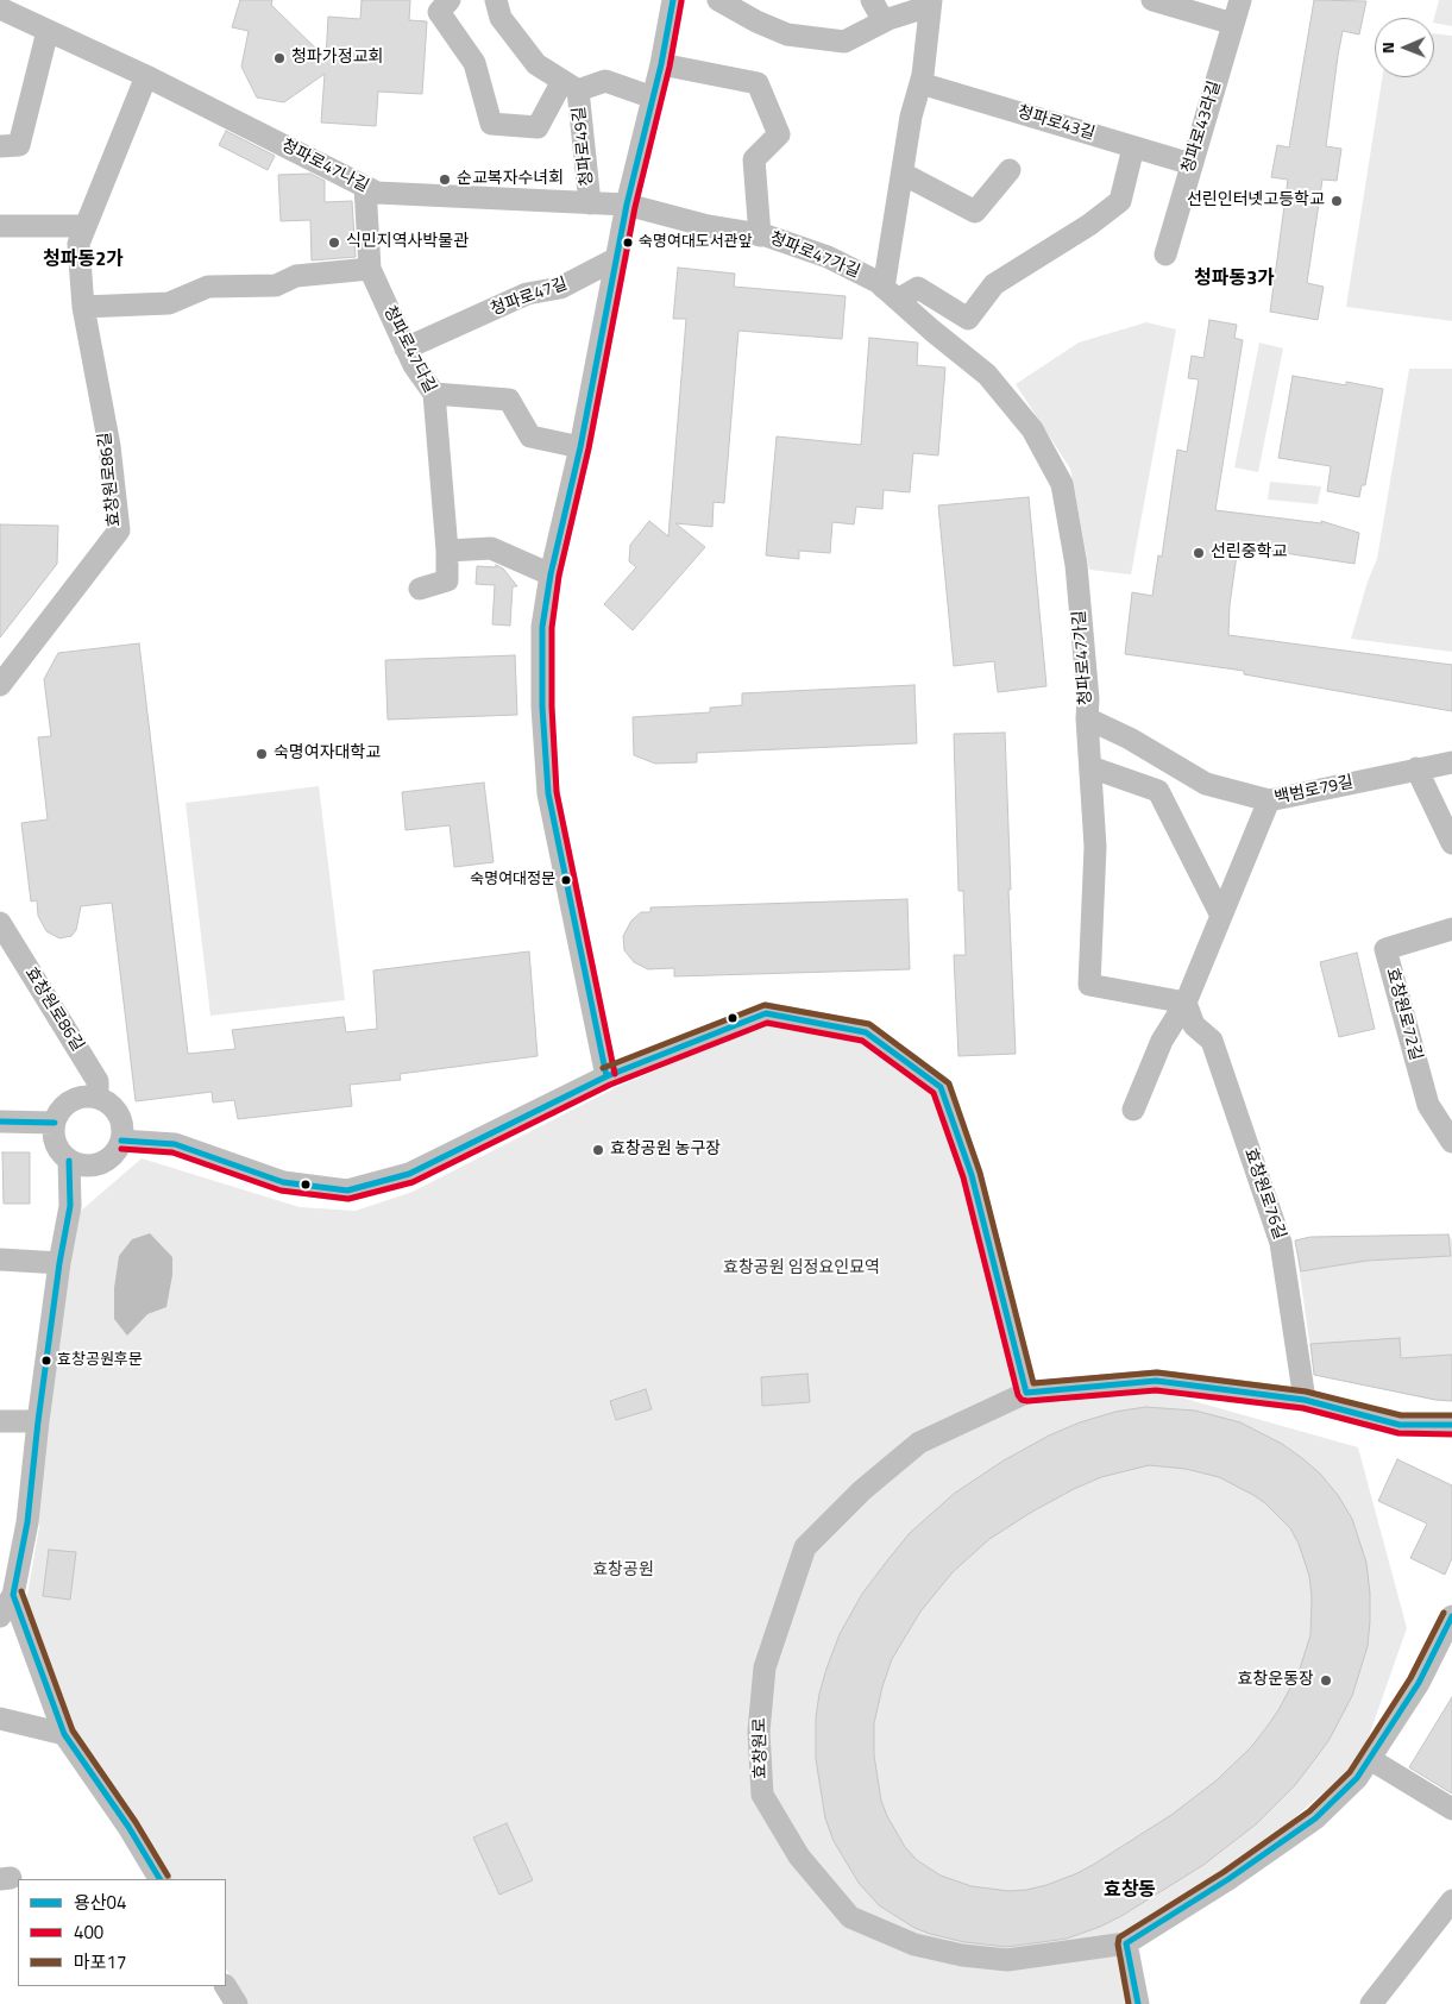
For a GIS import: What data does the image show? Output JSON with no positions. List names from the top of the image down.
{
  "streets": {
    "street": [
      "청파로43길",
      "청파로43라길",
      "청파로49길",
      "청파로47나길",
      "청파로47가길",
      "청파로47길",
      "청파로47다길",
      "효창원로86길",
      "백범로79길",
      "효창원로72길",
      "효창원로76길",
      "효창원로"
    ]
  },
  "crossings": [
    ["청파로43길", "청파로43라길"],
    ["청파로49길", "청파로47나길"],
    ["청파로47나길", "청파로47가길"],
    ["청파로47나길", "청파로47다길"],
    ["청파로47나길", "효창원로86길"],
    ["청파로47가길", "백범로79길"],
    ["청파로47가길", "효창원로76길"],
    ["청파로47길", "청파로47다길"],
    ["효창원로76길", "효창원로"]
  ],
  "districts": ["청파동2가", "청파동3가", "효창동"],
  "parks": ["효창공원 임정요인묘역", "효창공원"],
  "places": [
    "청파가정교회",
    "순교복자수녀회",
    "선린인터넷고등학교",
    "식민지역사박물관",
    "숙명여대도서관앞",
    "선린중학교",
    "숙명여자대학교",
    "숙명여대정문",
    "효창공원 농구장",
    "효창공원후문",
    "효창운동장"
  ],
  "lines": ["transit line 용산04", "transit line 400", "transit line 마포17"],
  "legend": ["용산04", "400", "마포17"],
  "north": "left"
}
